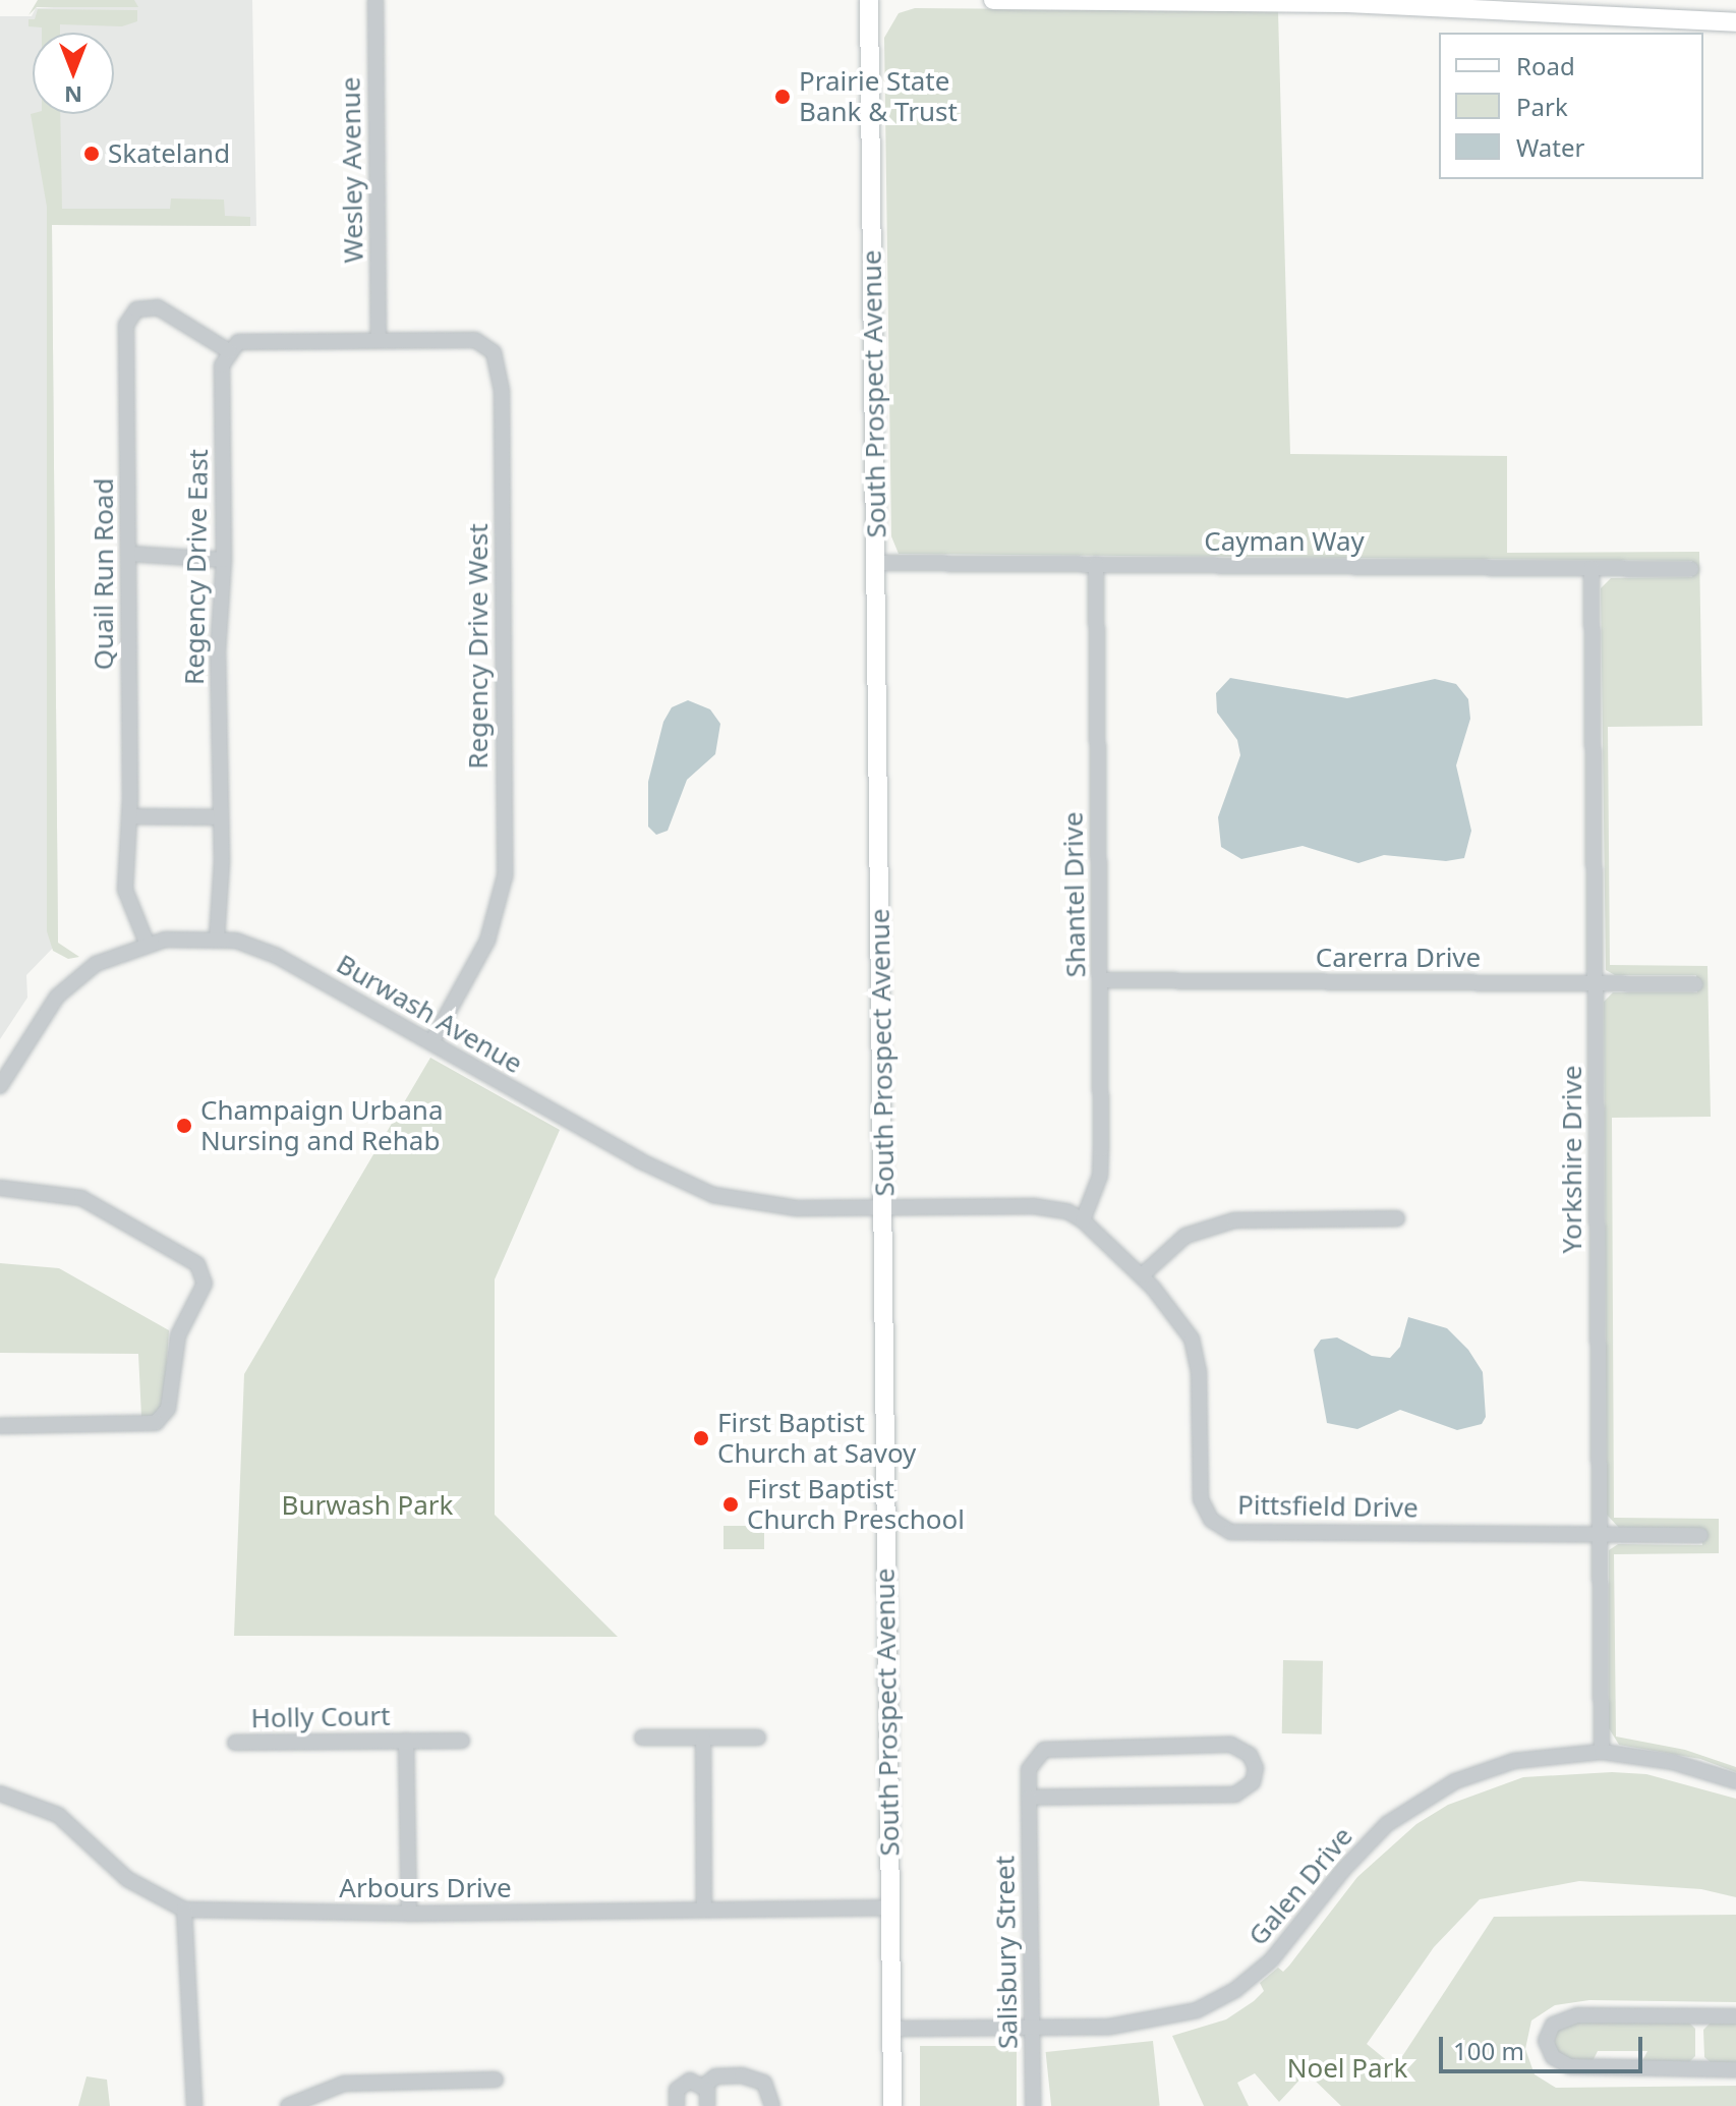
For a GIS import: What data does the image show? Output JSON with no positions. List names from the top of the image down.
{
  "streets": {
    "main road": ["South Prospect Avenue"],
    "street": [
      "Wesley Avenue",
      "Cayman Way",
      "Regency Drive East",
      "Quail Run Road",
      "Regency Drive West",
      "Shantel Drive",
      "Carerra Drive",
      "Burwash Avenue",
      "Yorkshire Drive",
      "Pittsfield Drive",
      "Holly Court",
      "Galen Drive",
      "Arbours Drive",
      "Salisbury Street"
    ]
  },
  "crossings": [
    ["Wesley Avenue", "Regency Drive West"],
    ["South Prospect Avenue", "Cayman Way"],
    ["South Prospect Avenue", "Burwash Avenue"],
    ["South Prospect Avenue", "Pittsfield Drive"],
    ["South Prospect Avenue", "Galen Drive"],
    ["South Prospect Avenue", "Arbours Drive"],
    ["Cayman Way", "Shantel Drive"],
    ["Cayman Way", "Yorkshire Drive"],
    ["Regency Drive East", "Quail Run Road"],
    ["Regency Drive East", "Burwash Avenue"],
    ["Quail Run Road", "Burwash Avenue"],
    ["Regency Drive West", "Burwash Avenue"],
    ["Shantel Drive", "Carerra Drive"],
    ["Shantel Drive", "Pittsfield Drive"],
    ["Carerra Drive", "Yorkshire Drive"],
    ["Burwash Avenue", "Pittsfield Drive"],
    ["Yorkshire Drive", "Pittsfield Drive"],
    ["Yorkshire Drive", "Galen Drive"],
    ["Holly Court", "Arbours Drive"],
    ["Galen Drive", "Salisbury Street"]
  ],
  "parks": ["Burwash Park", "Noel Park"],
  "places": [
    "Prairie State Bank & Trust",
    "Skateland",
    "Champaign Urbana Nursing and Rehab",
    "First Baptist Church at Savoy",
    "First Baptist Church Preschool"
  ],
  "legend": ["Road", "Park", "Water"],
  "scale_bar": "100 m",
  "north": "bottom"
}
